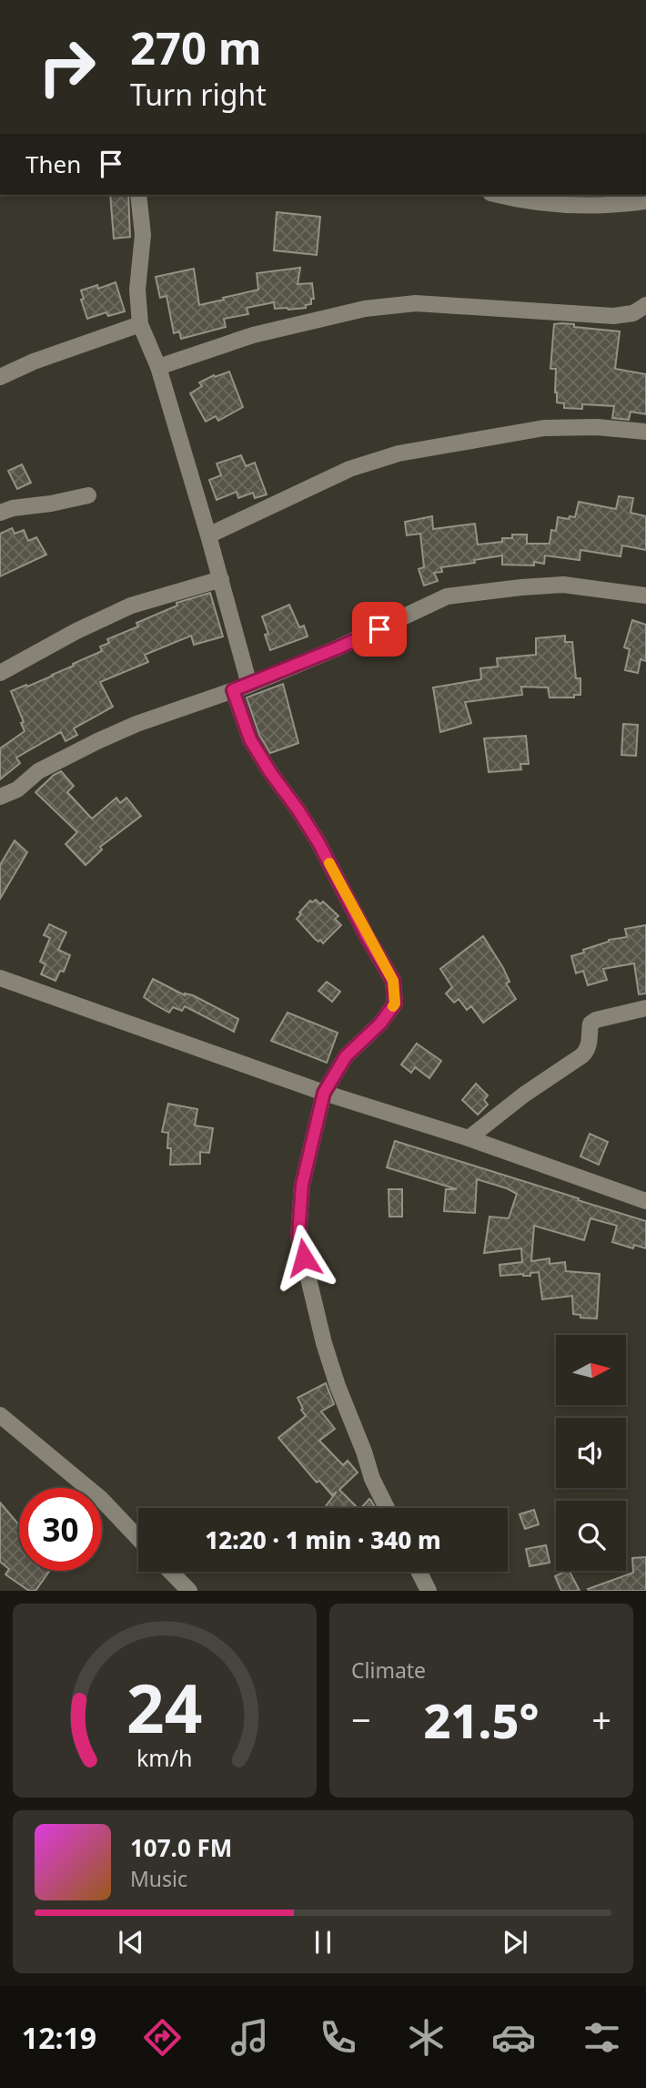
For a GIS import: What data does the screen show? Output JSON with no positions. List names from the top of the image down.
{
  "north": "right",
  "page": {
    "turn": ["270 m", "Turn right"],
    "then": "Then",
    "limit": "30",
    "trip": "12:20 · 1 min · 340 m",
    "tile": "Climate",
    "heat": ["−", "21.5°", "+"],
    "song": ["107.0 FM", "Music"],
    "tabs": "12:19",
    "gauge": ["24", "km/h"]
  }
}
